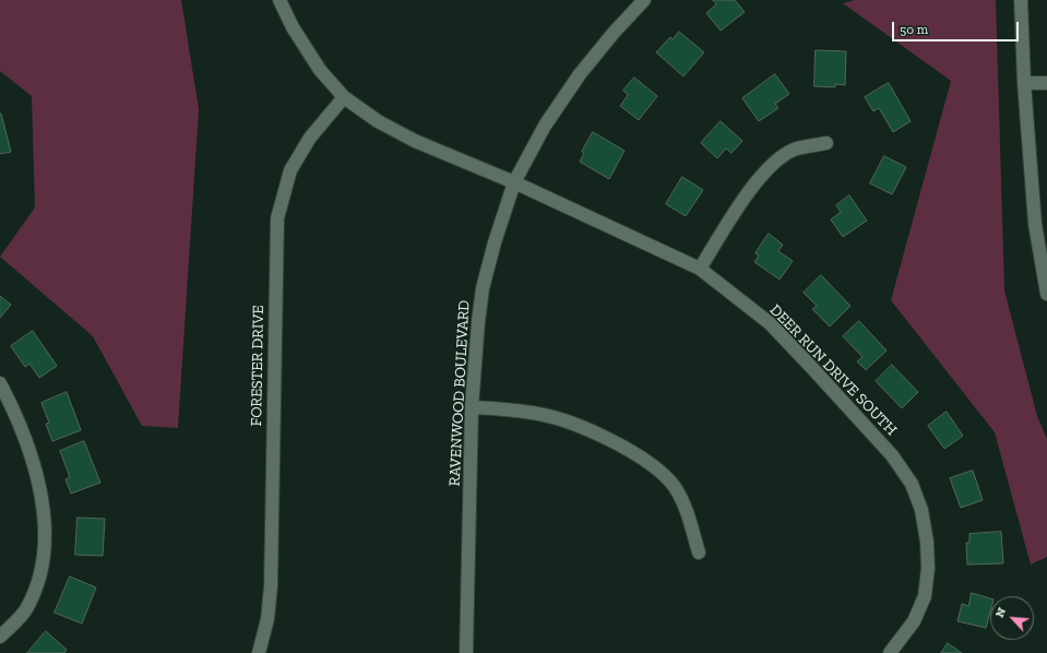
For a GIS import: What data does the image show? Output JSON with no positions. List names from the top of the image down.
{
  "streets": {
    "street": ["FORESTER DRIVE", "DEER RUN DRIVE SOUTH", "RAVENWOOD BOULEVARD"]
  },
  "crossings": [
    ["FORESTER DRIVE", "DEER RUN DRIVE SOUTH"],
    ["DEER RUN DRIVE SOUTH", "RAVENWOOD BOULEVARD"]
  ],
  "scale_bar": "50 m",
  "north": "top left"
}
